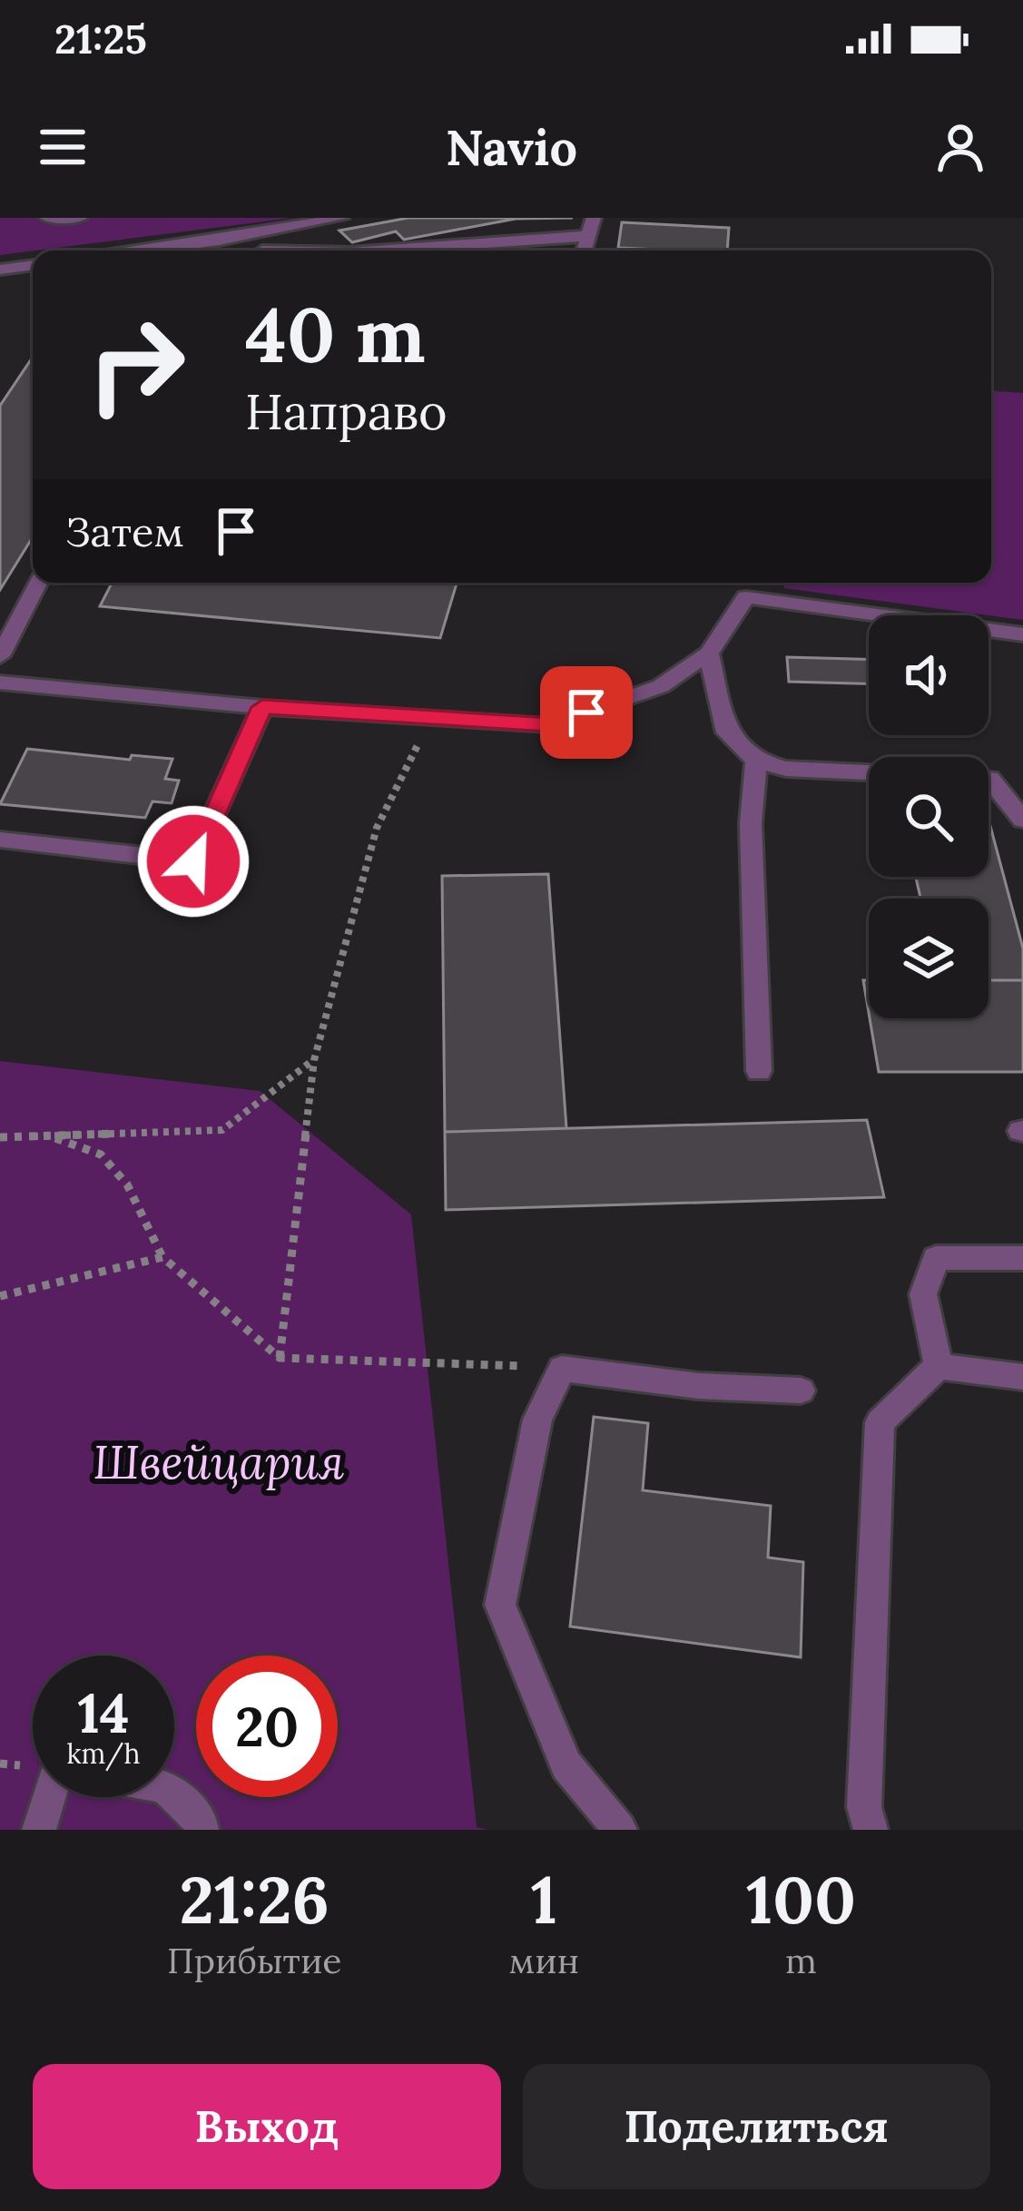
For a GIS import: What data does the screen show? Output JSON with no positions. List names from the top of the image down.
{
  "parks": ["Швейцария"],
  "page": {
    "status": "21:25",
    "header": "Navio",
    "turn": ["40 m", "Направо"],
    "then": "Затем",
    "speed": "14 km/h",
    "limit": "20",
    "eta": [
      "21:26",
      "Прибытие",
      "1",
      "мин",
      "100",
      "m"
    ],
    "buttons": ["Выход", "Поделиться"]
  }
}
